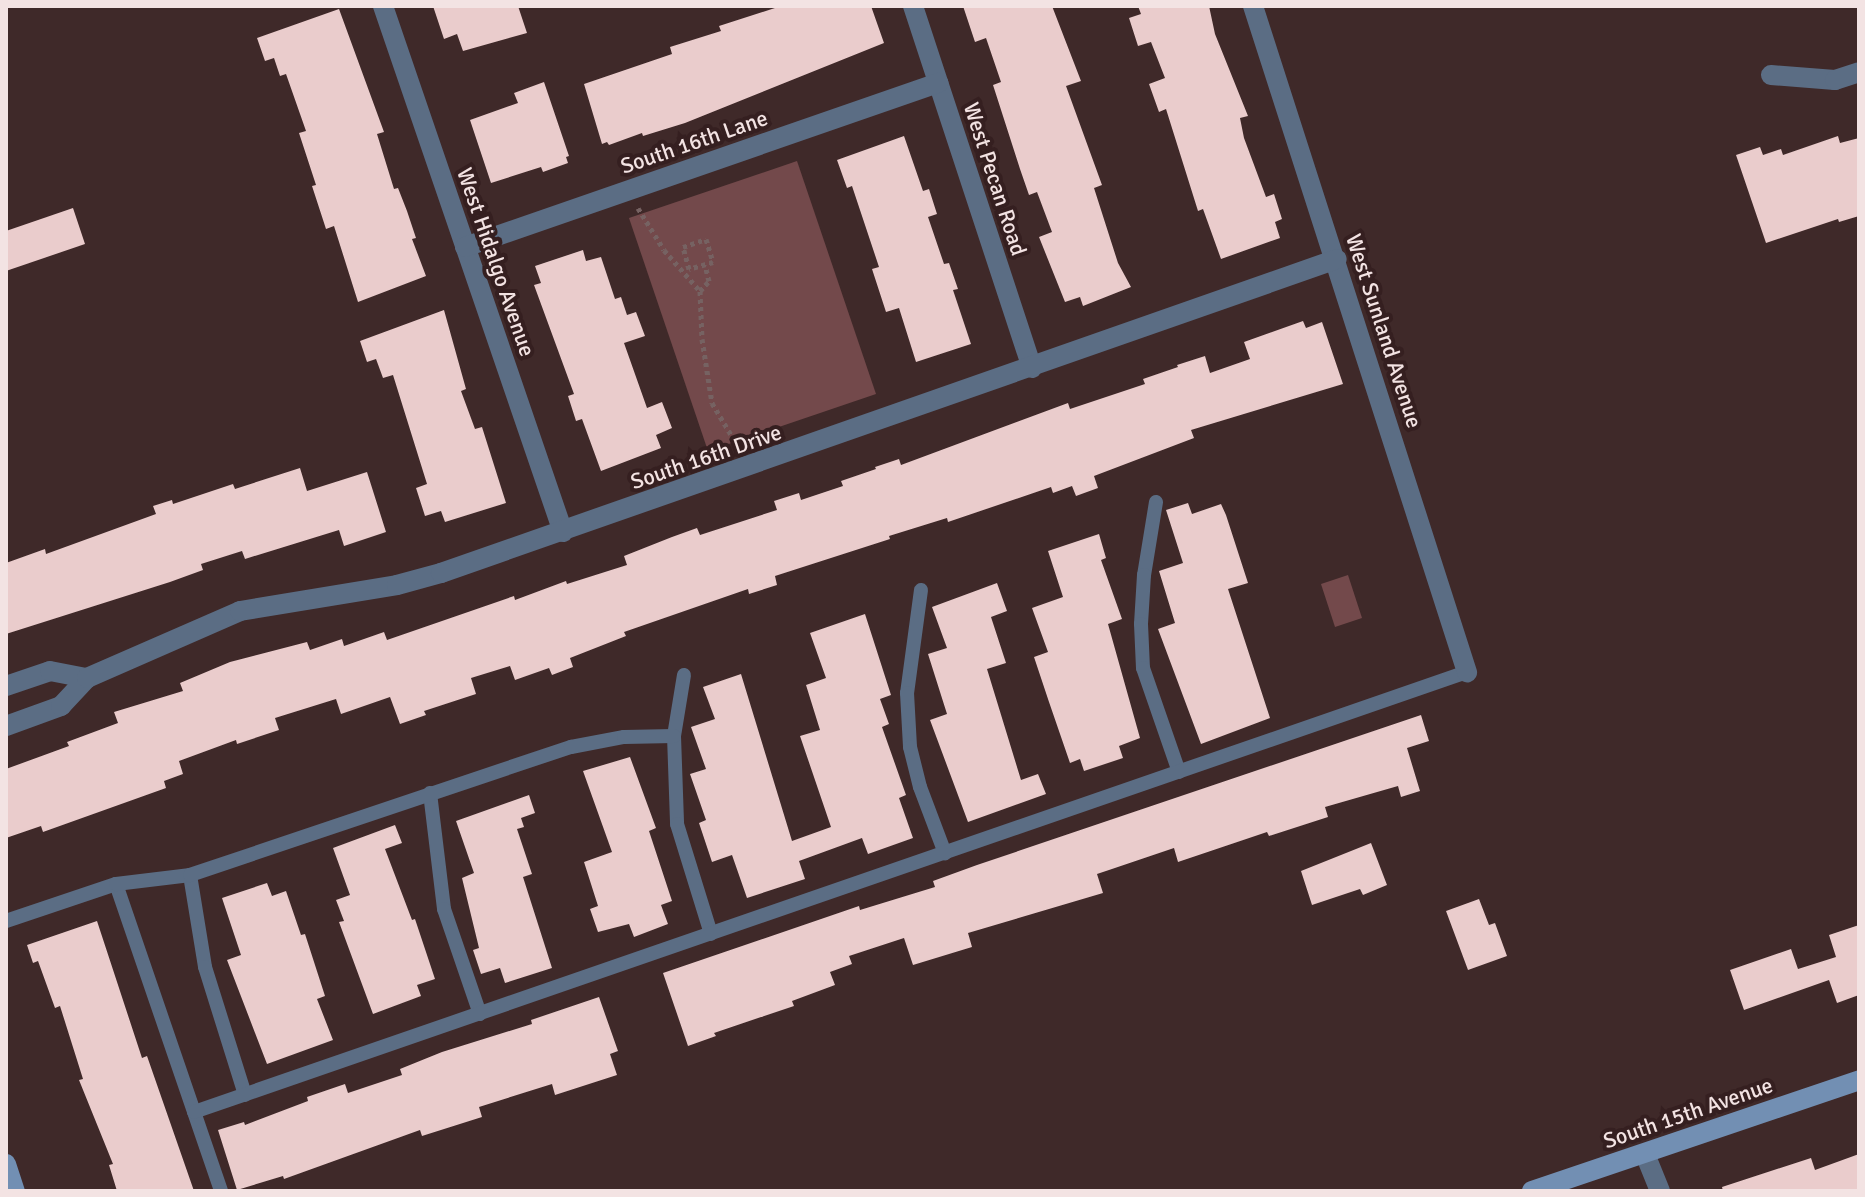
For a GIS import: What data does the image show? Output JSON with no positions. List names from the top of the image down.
{
  "streets": {
    "street": [
      "South 16th Lane",
      "West Pecan Road",
      "West Hidalgo Avenue",
      "West Sunland Avenue",
      "South 16th Drive",
      "South 15th Avenue"
    ]
  },
  "crossings": [
    ["South 16th Lane", "West Pecan Road"],
    ["South 16th Lane", "West Hidalgo Avenue"],
    ["West Pecan Road", "South 16th Drive"],
    ["West Hidalgo Avenue", "South 16th Drive"],
    ["West Sunland Avenue", "South 16th Drive"]
  ]
}
